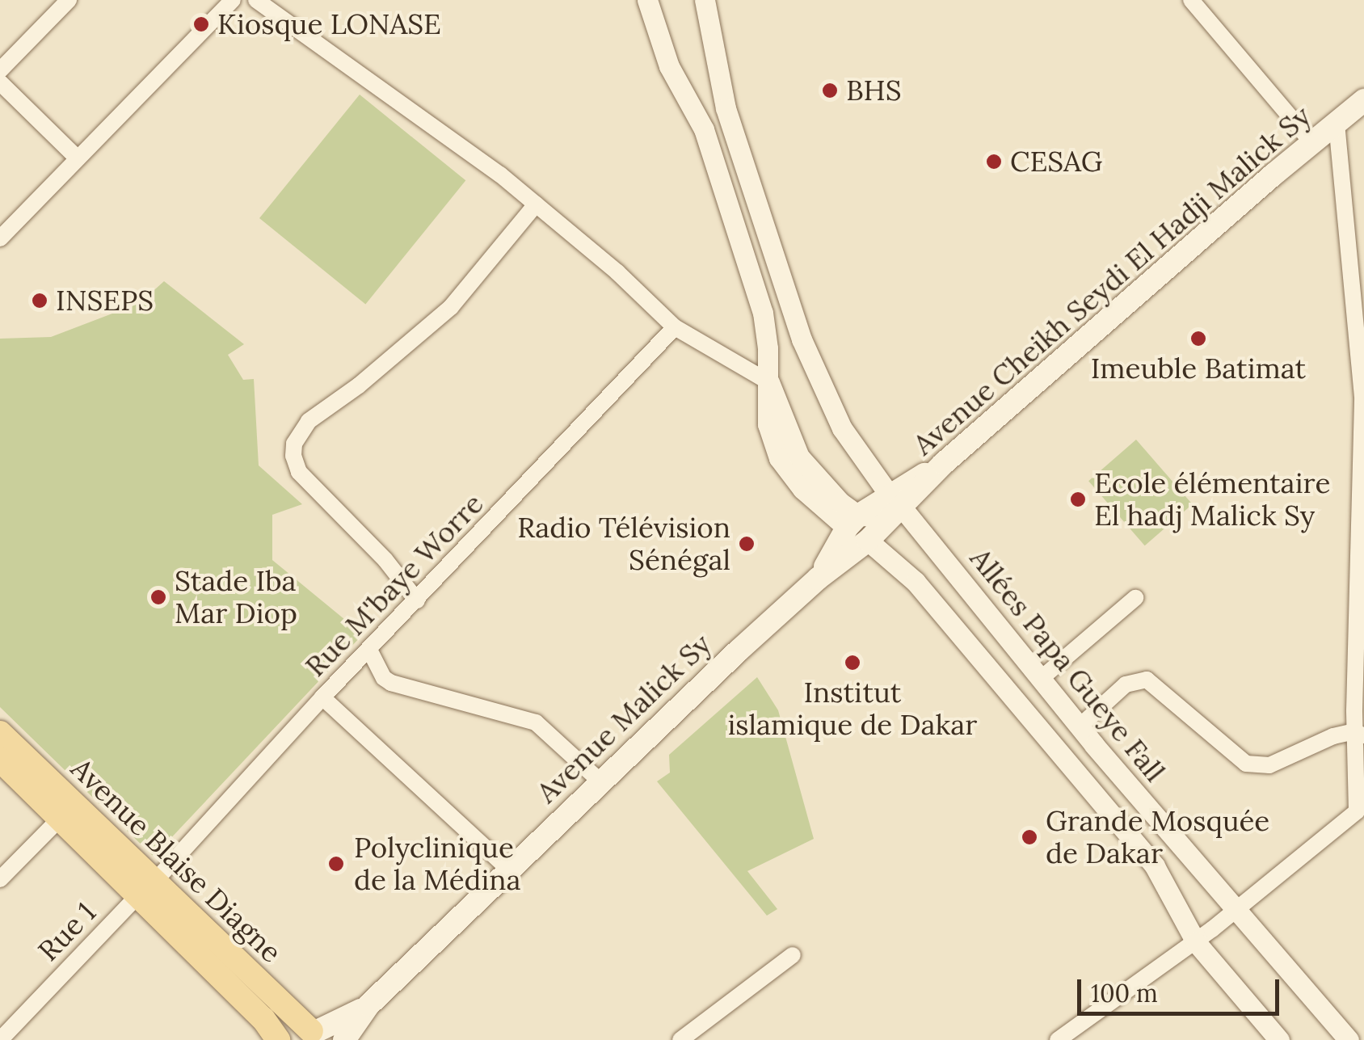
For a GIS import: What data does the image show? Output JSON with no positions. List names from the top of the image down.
{
  "streets": {
    "main road": ["Avenue Cheikh Seydi El Hadji Malick Sy", "Avenue Malick Sy", "Avenue Blaise Diagne"],
    "street": ["Rue M'baye Worre", "Allées Papa Gueye Fall", "Rue 1"]
  },
  "crossings": [
    ["Avenue Cheikh Seydi El Hadji Malick Sy", "Allées Papa Gueye Fall"],
    ["Avenue Cheikh Seydi El Hadji Malick Sy", "Avenue Malick Sy"],
    ["Rue M'baye Worre", "Avenue Blaise Diagne"],
    ["Rue M'baye Worre", "Rue 1"],
    ["Allées Papa Gueye Fall", "Avenue Malick Sy"],
    ["Avenue Malick Sy", "Avenue Blaise Diagne"],
    ["Avenue Blaise Diagne", "Rue 1"]
  ],
  "places": [
    "Kiosque LONASE",
    "BHS",
    "CESAG",
    "INSEPS",
    "Imeuble Batimat",
    "Ecole élémentaire El hadj Malick Sy",
    "Radio Télévision Sénégal",
    "Stade Iba Mar Diop",
    "Institut islamique de Dakar",
    "Grande Mosquée de Dakar",
    "Polyclinique de la Médina"
  ],
  "scale_bar": "100 m"
}
